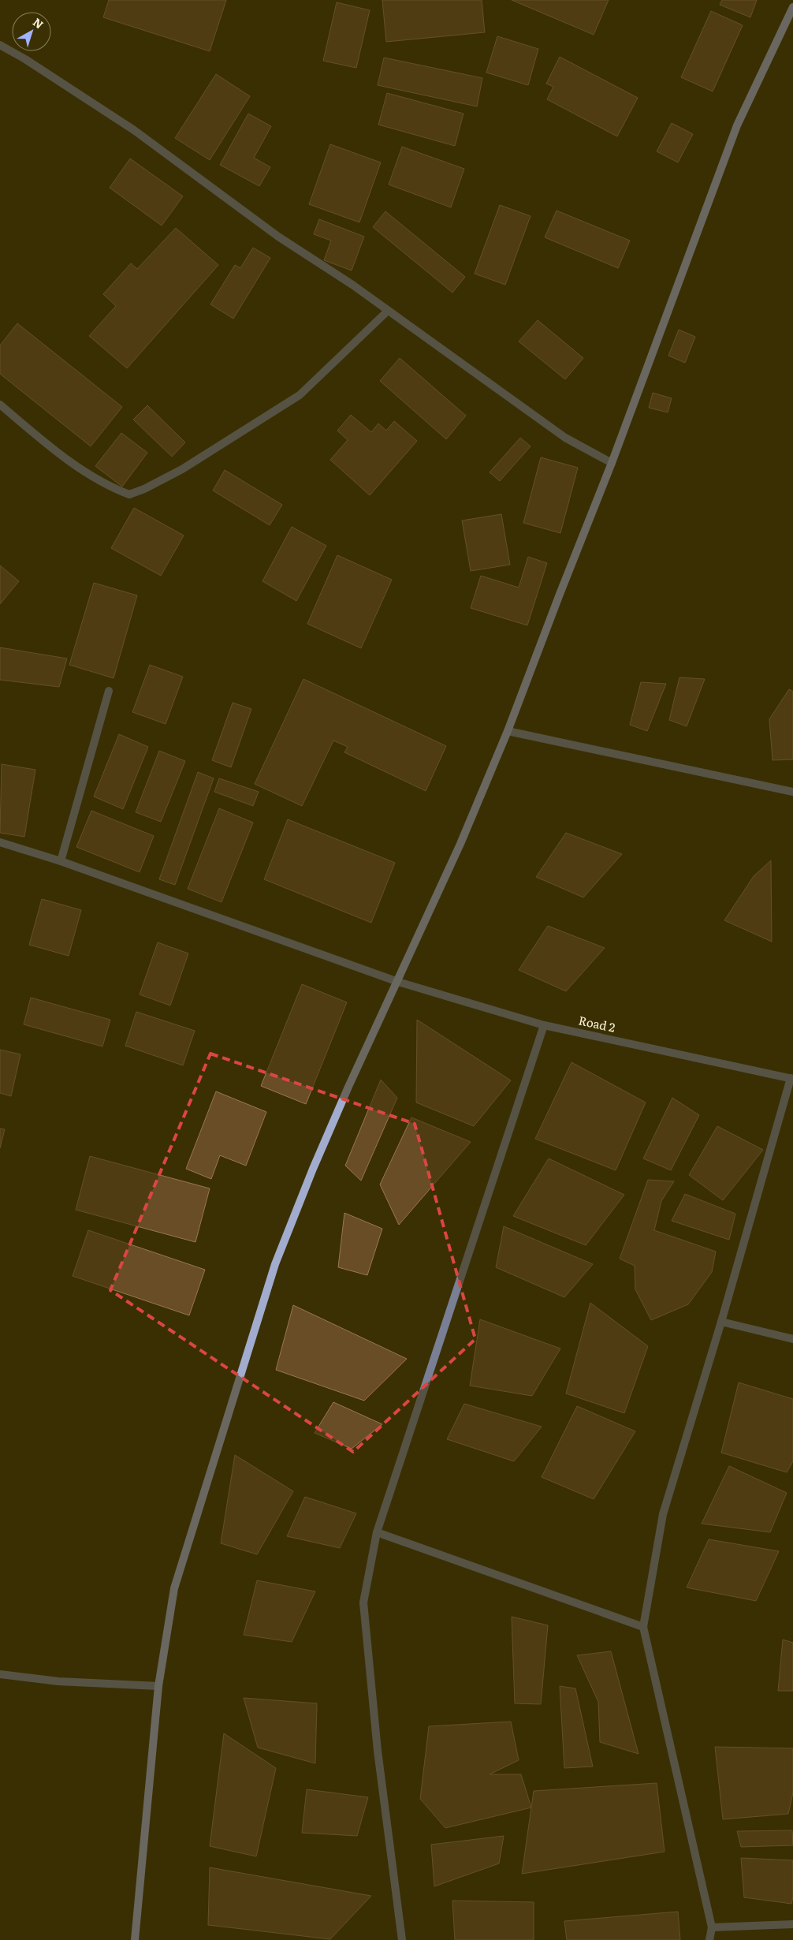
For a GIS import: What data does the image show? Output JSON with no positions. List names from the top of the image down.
{
  "streets": {
    "street": ["Road 2"]
  },
  "north": "top right"
}
